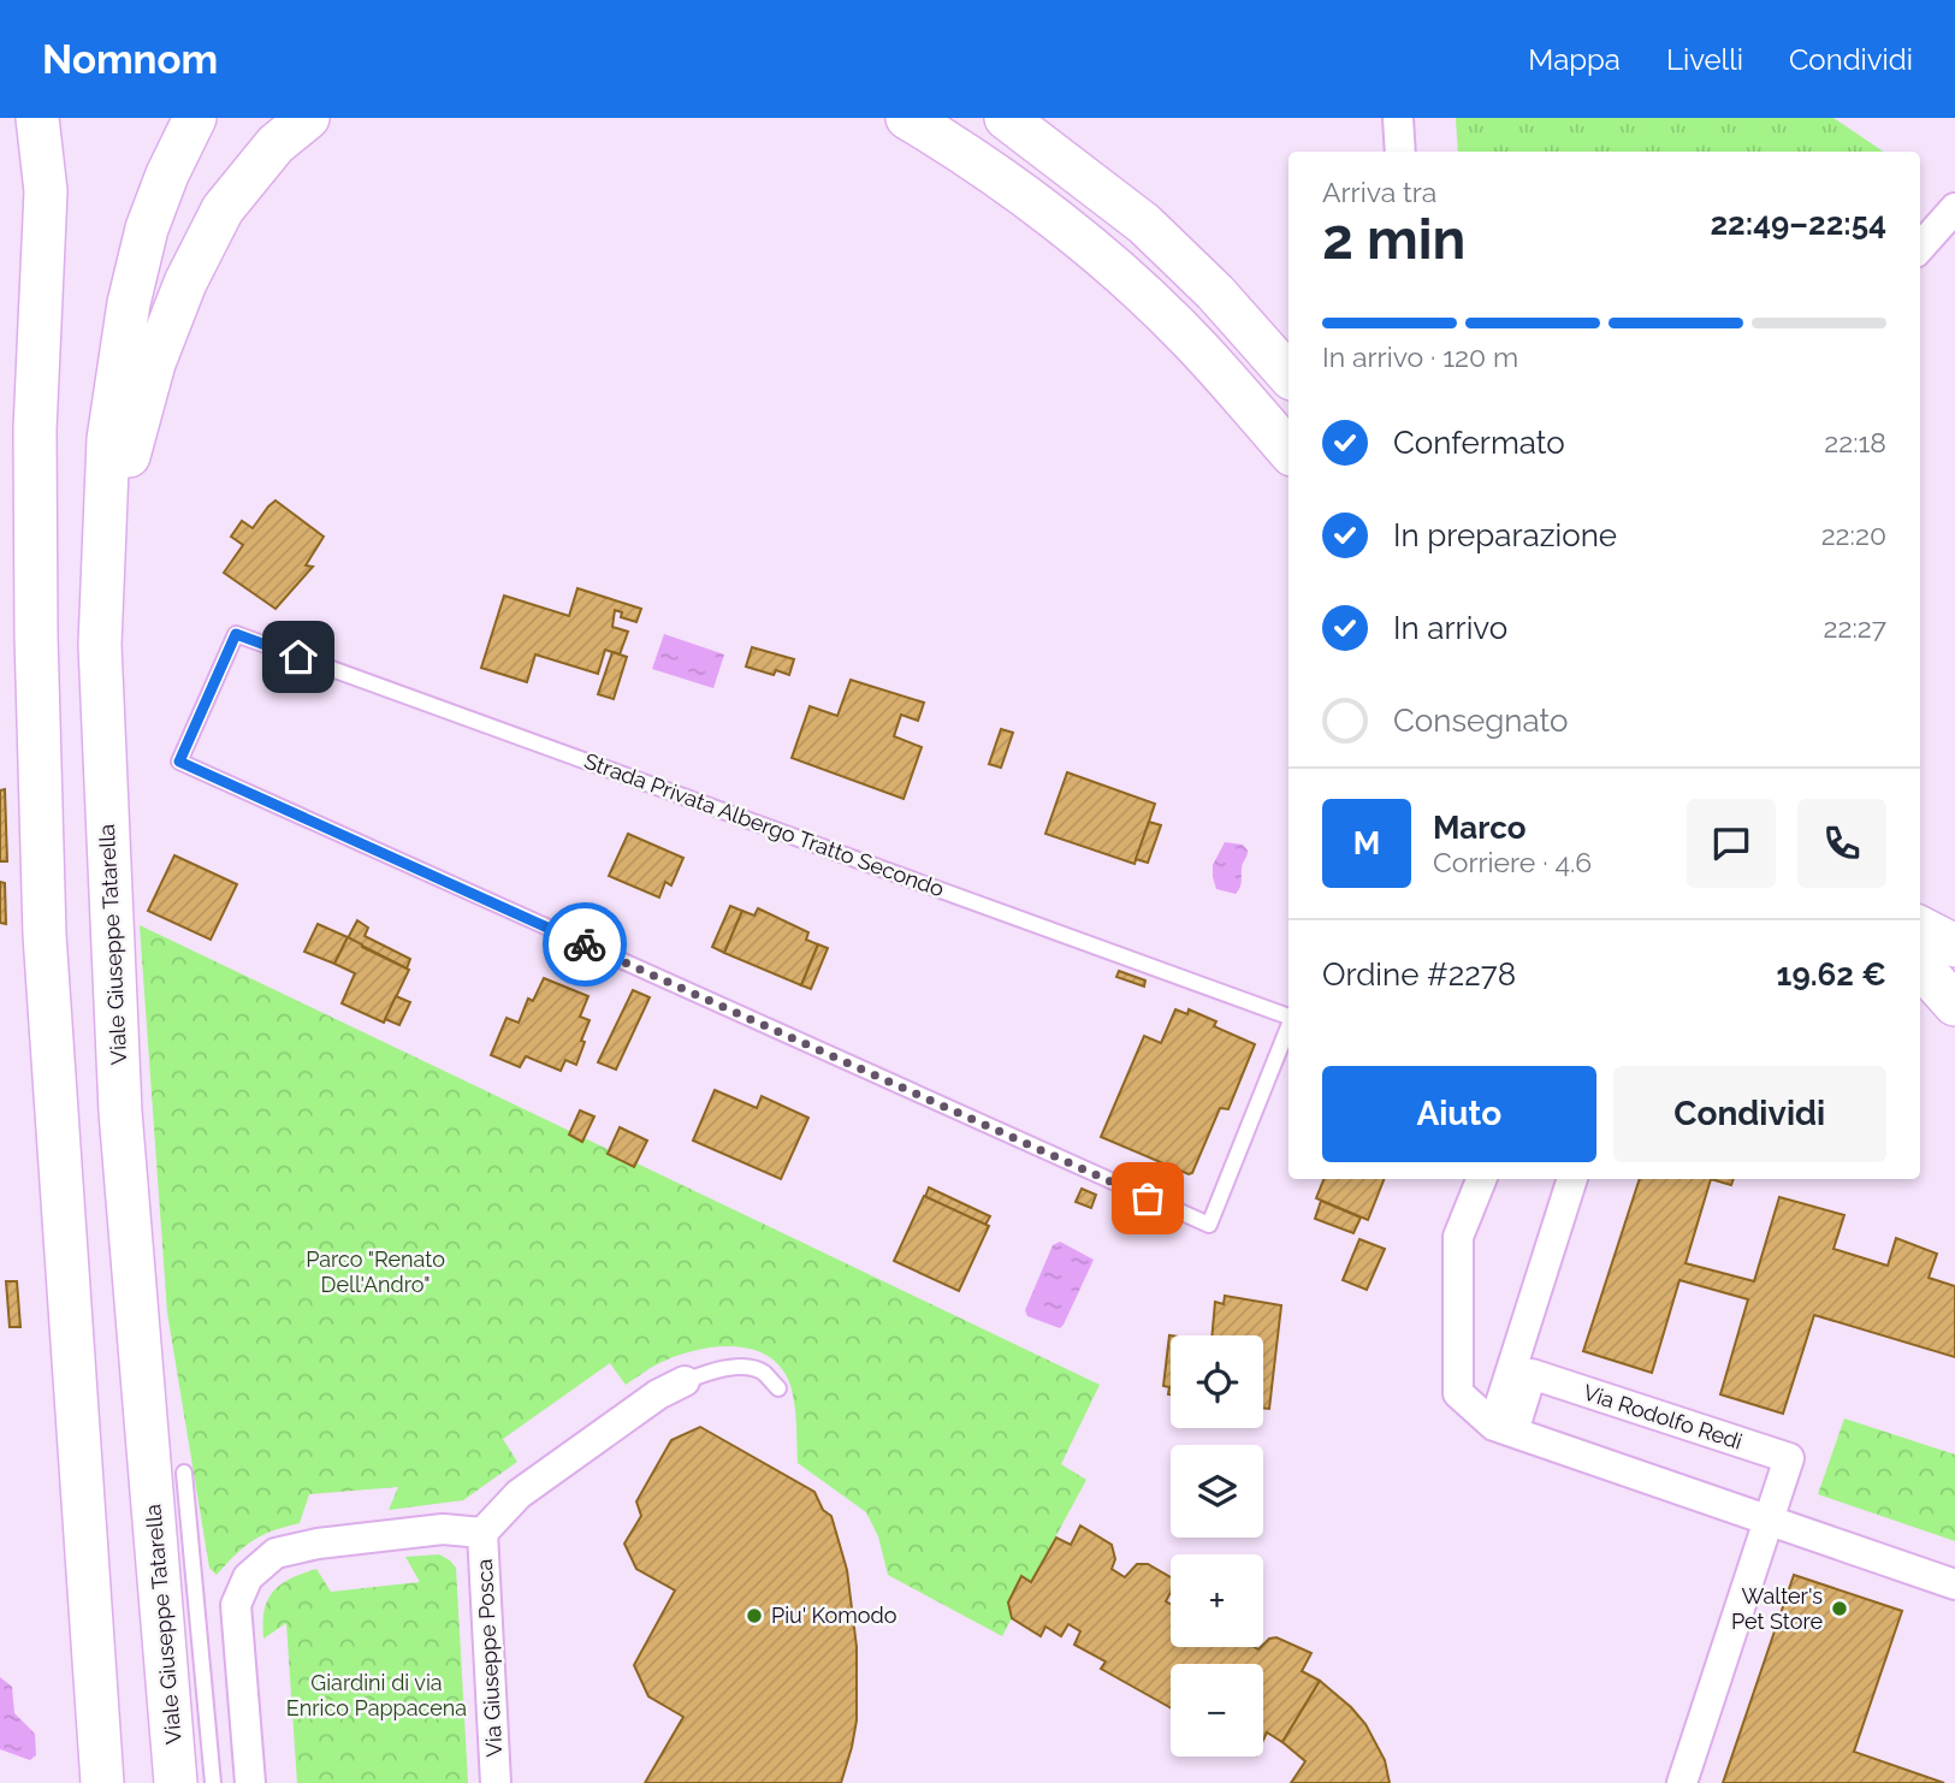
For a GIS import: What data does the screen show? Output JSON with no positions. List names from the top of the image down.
{
  "streets": {
    "main road": ["Viale Giuseppe Tatarella"],
    "street": ["Via Rodolfo Redi", "Via Giuseppe Posca"],
    "lane": ["Strada Privata Albergo Tratto Secondo"]
  },
  "parks": ["Parco \"Renato Dell'Andro\"", "Giardini di via Enrico Pappacena"],
  "places": ["Walter's Pet Store", "Piu' Komodo"],
  "page": {
    "header": "Nomnom",
    "nav": ["Mappa", "Livelli", "Condividi"],
    "heading": ["2 min", "Arriva tra", "22:49–22:54"],
    "panel": [
      "Marco",
      "Corriere · 4.6",
      "Ordine #2278",
      "19.62 €"
    ],
    "bar": "In arrivo · 120 m",
    "list": [
      ["Confermato", "22:18"],
      ["In preparazione", "22:20"],
      ["In arrivo", "22:27"],
      "Consegnato"
    ],
    "round": "M",
    "buttons": ["Aiuto", "Condividi"],
    "map_buttons": ["+", "−"]
  }
}
